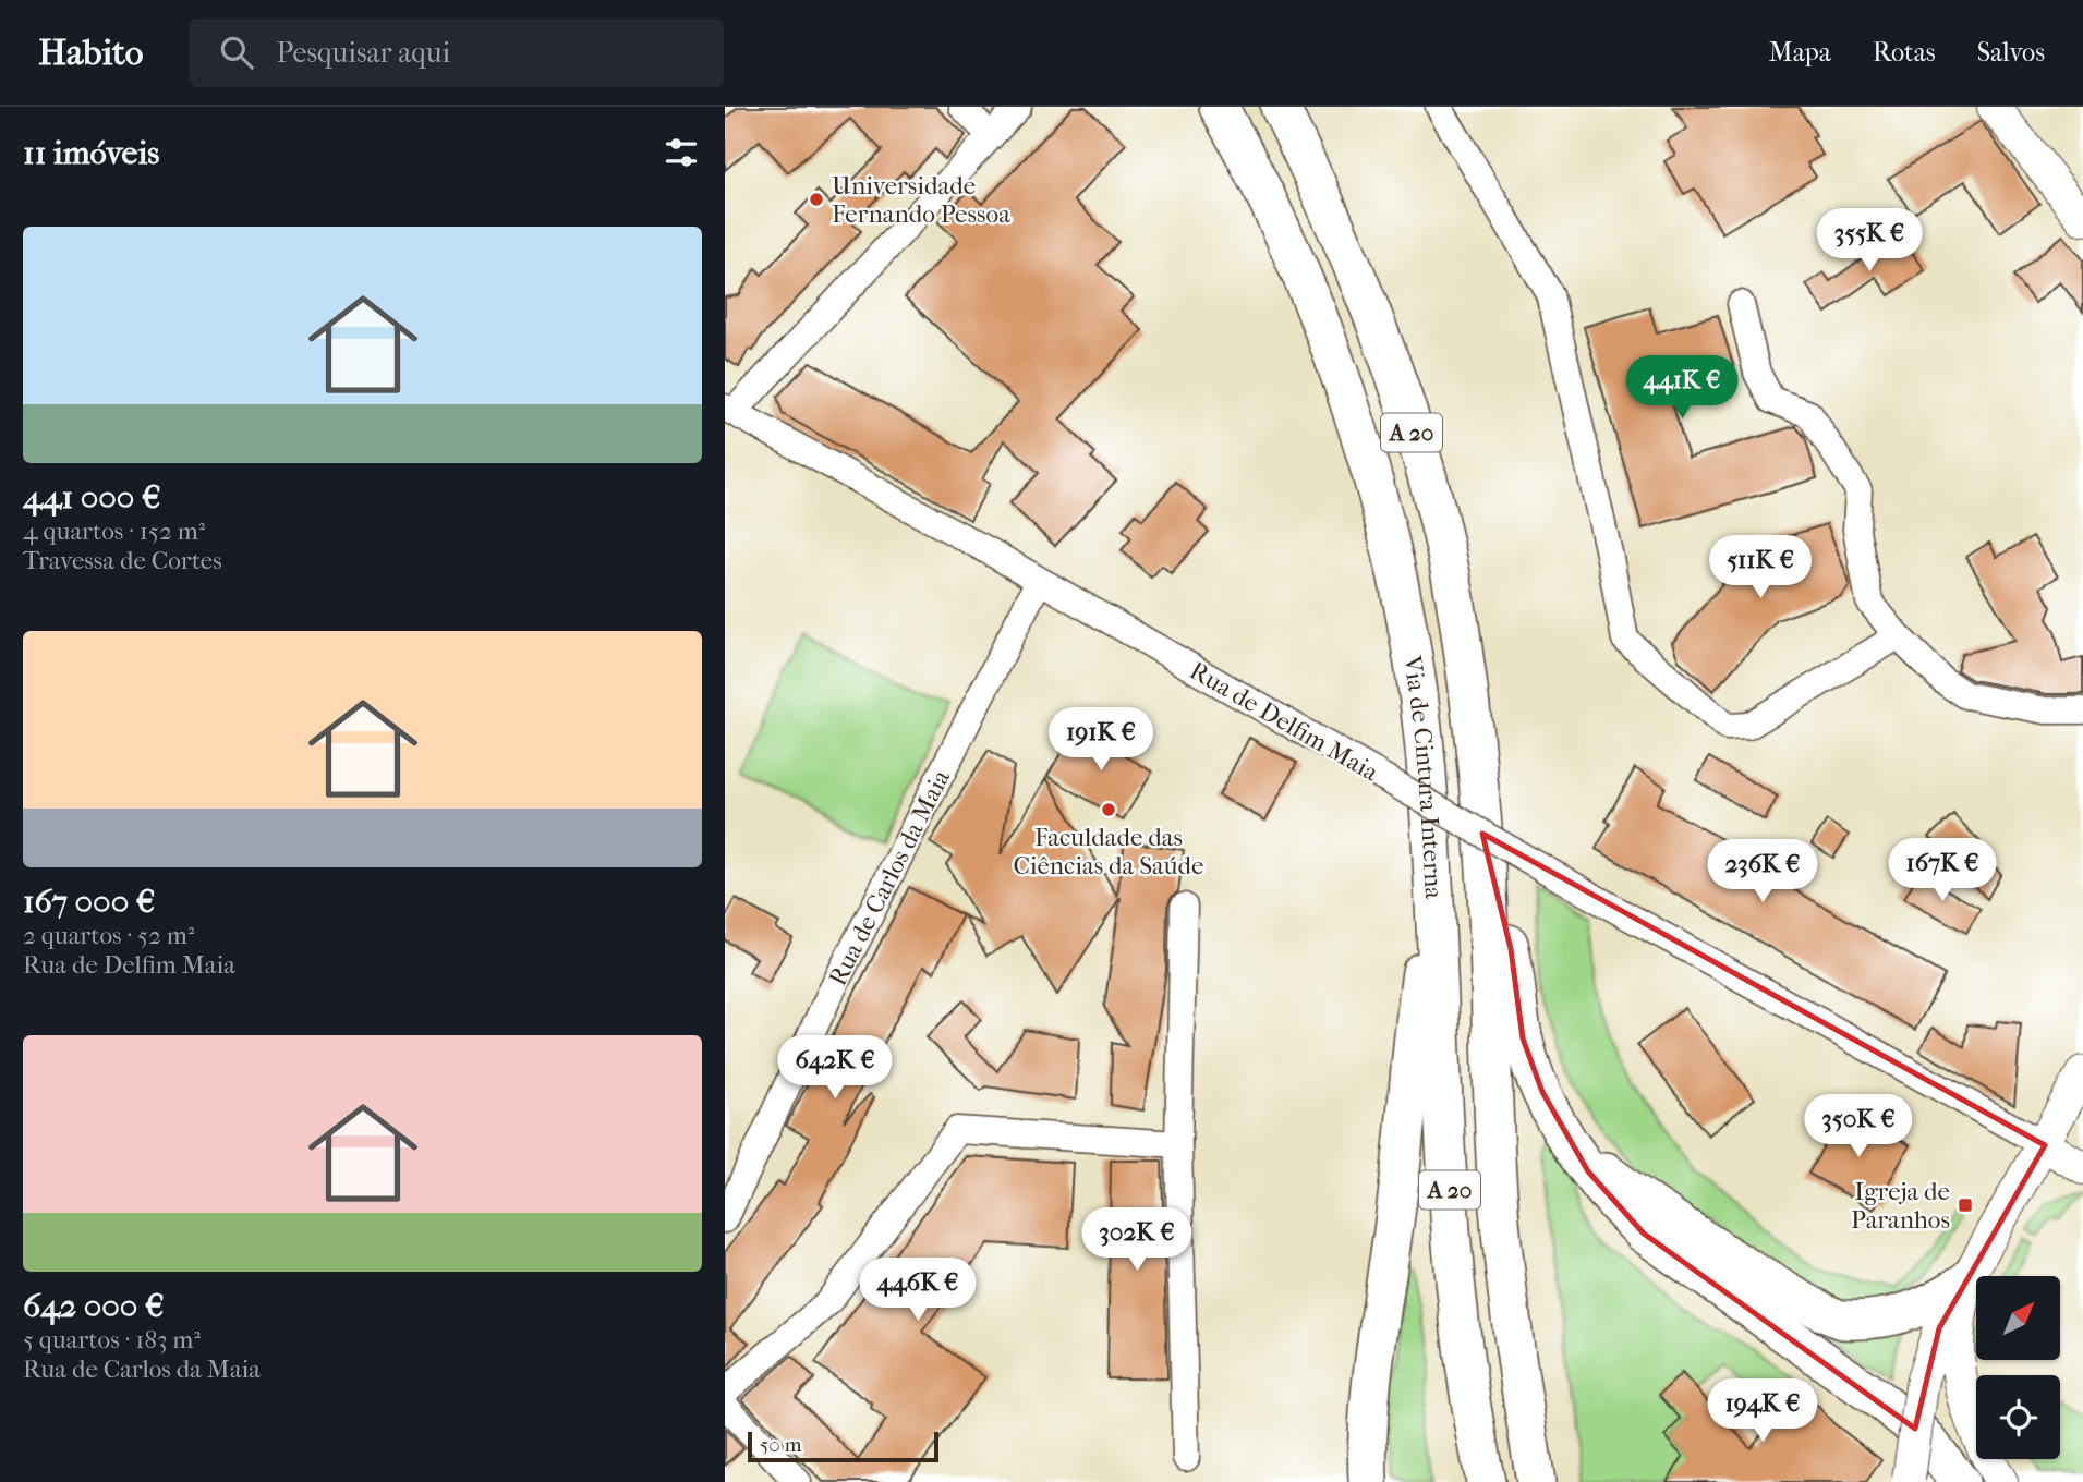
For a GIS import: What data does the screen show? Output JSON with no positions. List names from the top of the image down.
{
  "streets": {
    "highway": ["A 20", "Via de Cintura Interna"],
    "street": ["Rua de Delfim Maia", "Rua de Carlos da Maia"]
  },
  "crossings": [
    ["Rua de Delfim Maia", "Rua de Carlos da Maia"]
  ],
  "places": {
    "other": ["Universidade Fernando Pessoa", "Faculdade das Ciências da Saúde"],
    "transit": ["Igreja de Paranhos"]
  },
  "scale_bar": "50 m",
  "north": "top right",
  "page": {
    "header": "Habito",
    "search": "Pesquisar aqui",
    "nav": ["Mapa", "Rotas", "Salvos"],
    "heading": "11 imóveis",
    "list": [
      {
        "name": "441 000 €",
        "note": "4 quartos · 152 m² · Travessa de Cortes"
      },
      {
        "name": "167 000 €",
        "note": "2 quartos · 52 m² · Rua de Delfim Maia"
      },
      {
        "name": "642 000 €",
        "note": "5 quartos · 183 m² · Rua de Carlos da Maia"
      }
    ],
    "price": [
      "355K €",
      "441K €",
      "511K €",
      "191K €",
      "167K €",
      "236K €",
      "642K €",
      "350K €",
      "302K €",
      "446K €",
      "194K €"
    ],
    "scale": "50 m"
  }
}
